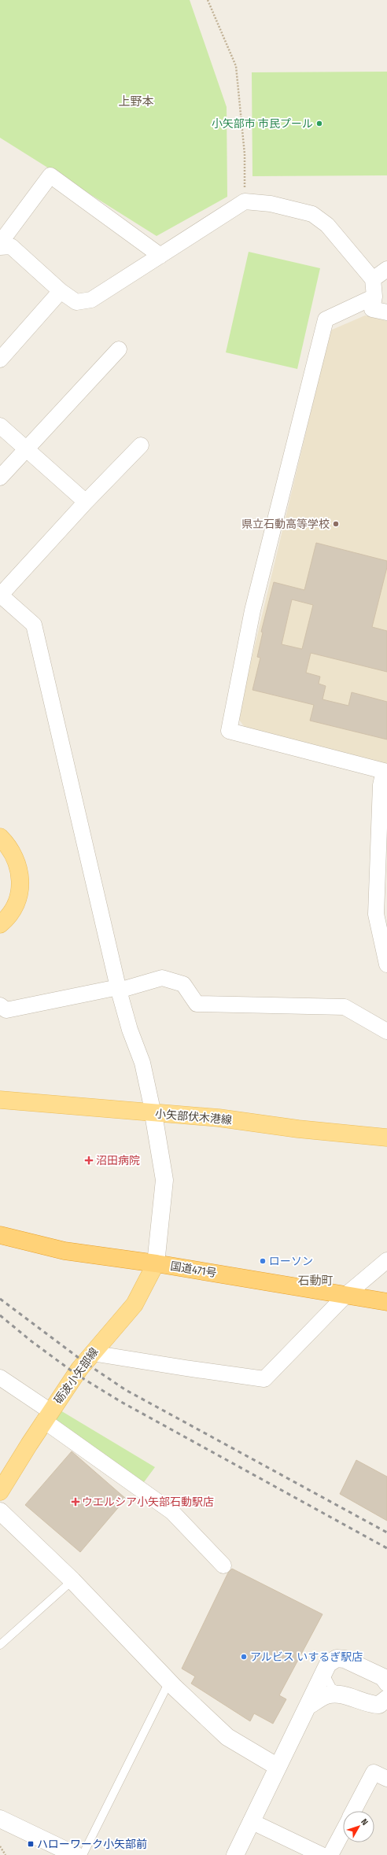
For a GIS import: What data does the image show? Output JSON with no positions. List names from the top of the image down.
{
  "streets": {
    "highway": ["国道471号"],
    "main road": ["小矢部伏木港線", "砺波小矢部線"]
  },
  "crossings": [
    ["国道471号", "砺波小矢部線"]
  ],
  "districts": ["上野本", "石動町"],
  "places": {
    "other": [
      "小矢部市 市民プール",
      "県立石動高等学校",
      "ローソン",
      "アルビス いするぎ駅店"
    ],
    "health": ["沼田病院", "ウエルシア小矢部石動駅店"],
    "transit": ["ハローワーク小矢部前"]
  },
  "north": "top right"
}
